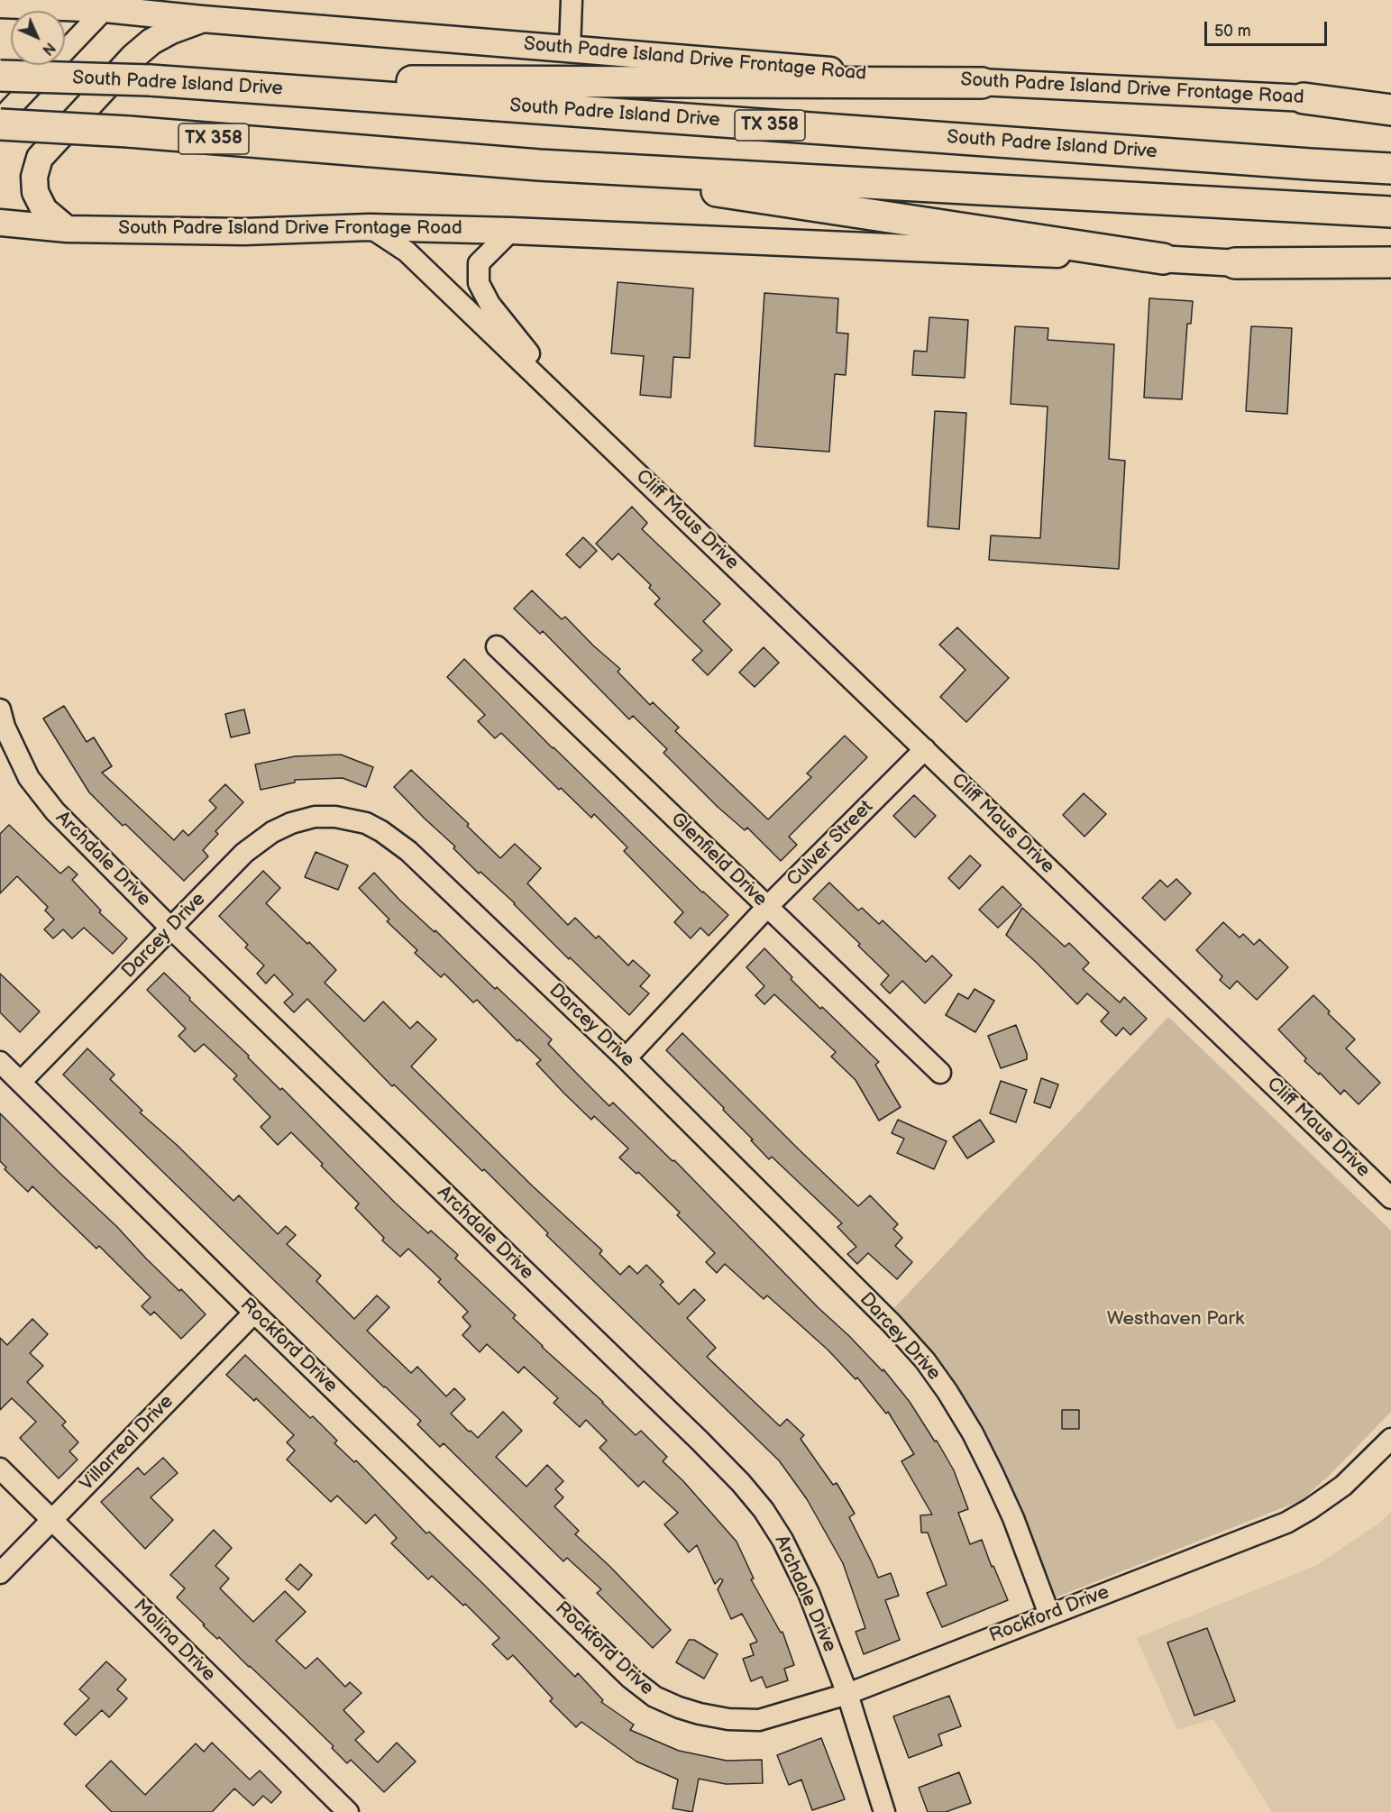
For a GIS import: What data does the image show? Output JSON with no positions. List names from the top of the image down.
{
  "streets": {
    "highway": ["South Padre Island Drive", "TX 358"],
    "main road": ["South Padre Island Drive Frontage Road"],
    "street": [
      "Cliff Maus Drive",
      "Culver Street",
      "Archdale Drive",
      "Glenfield Drive",
      "Darcey Drive",
      "Rockford Drive",
      "Villarreal Drive",
      "Molina Drive"
    ]
  },
  "crossings": [
    ["South Padre Island Drive Frontage Road", "Cliff Maus Drive"],
    ["Cliff Maus Drive", "Culver Street"],
    ["Culver Street", "Glenfield Drive"],
    ["Culver Street", "Darcey Drive"],
    ["Archdale Drive", "Darcey Drive"],
    ["Archdale Drive", "Rockford Drive"],
    ["Darcey Drive", "Rockford Drive"],
    ["Rockford Drive", "Villarreal Drive"],
    ["Villarreal Drive", "Molina Drive"]
  ],
  "parks": ["Westhaven Park"],
  "scale_bar": "50 m",
  "north": "bottom right"
}
